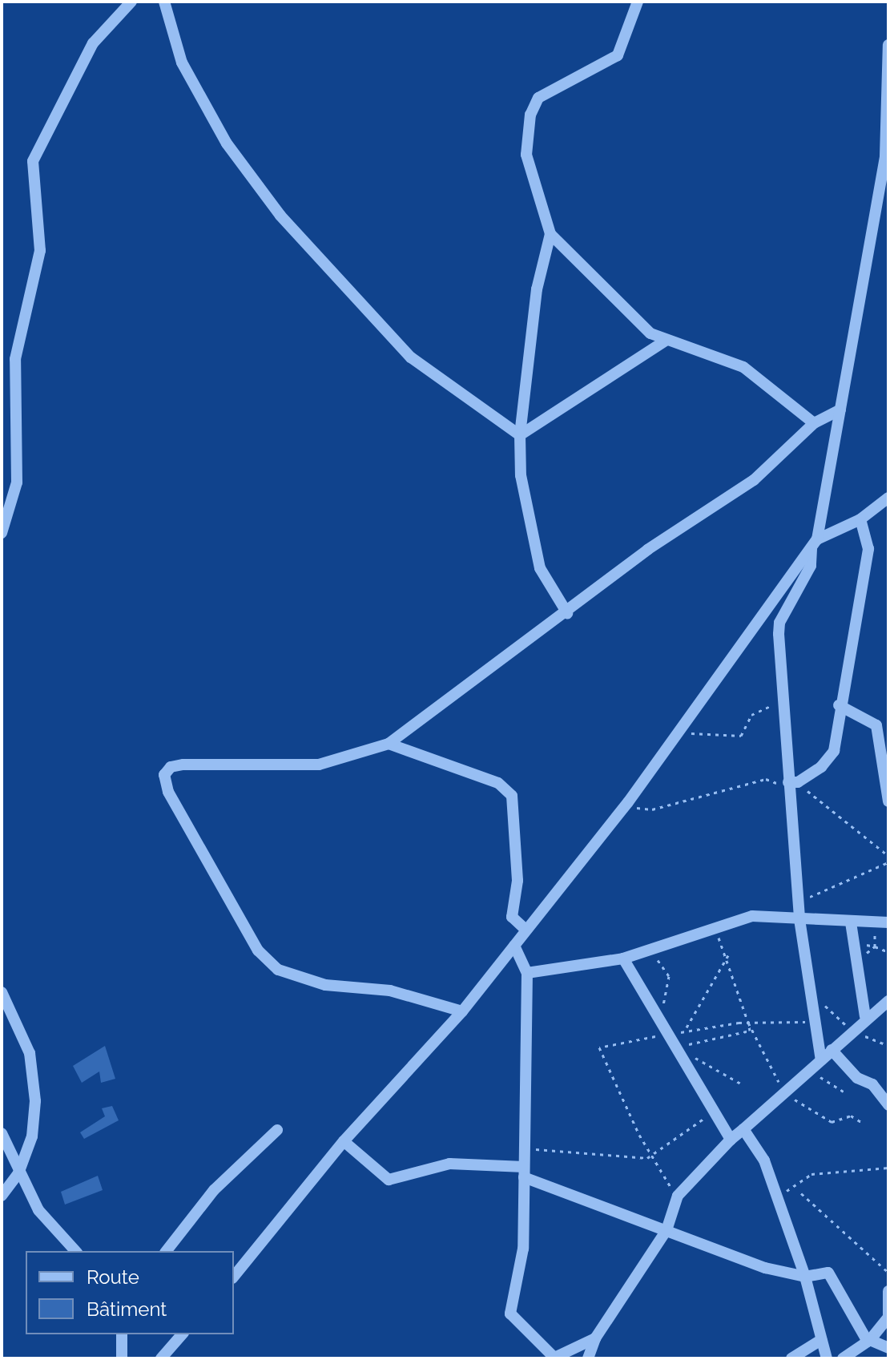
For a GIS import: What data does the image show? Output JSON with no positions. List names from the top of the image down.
{
  "legend": ["Route", "Bâtiment"]
}
